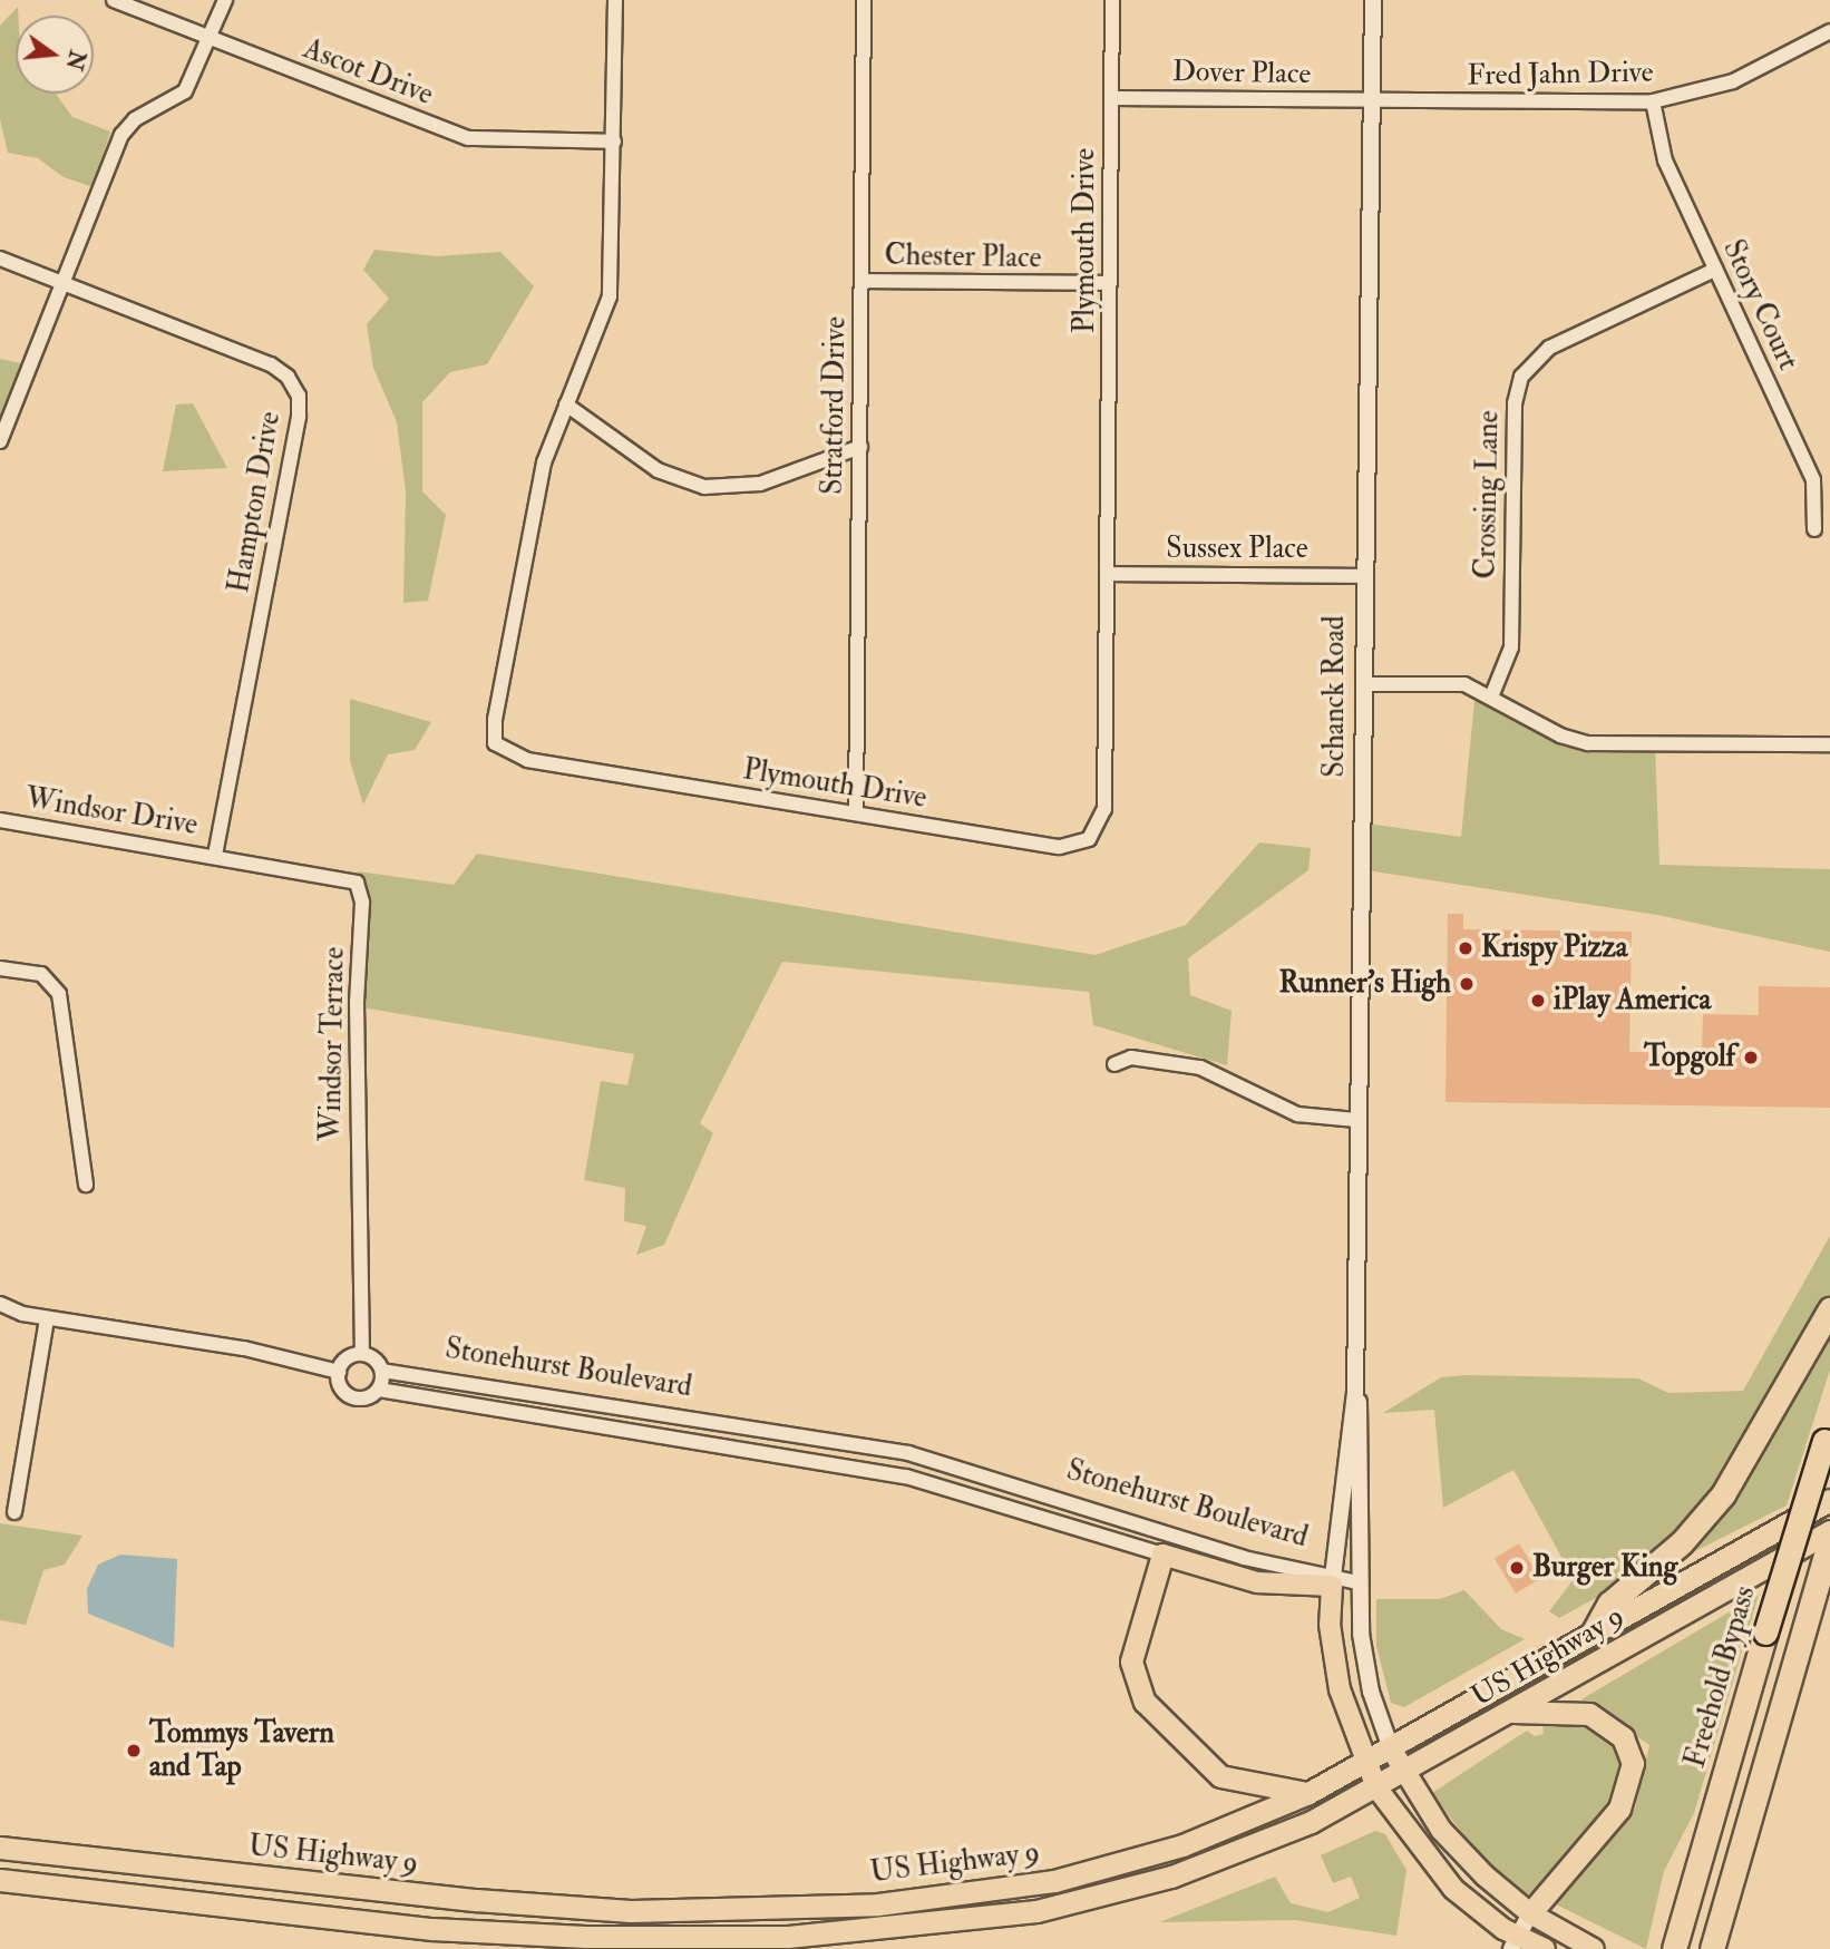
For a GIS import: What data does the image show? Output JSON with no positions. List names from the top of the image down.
{
  "streets": {
    "highway": ["US Highway 9", "Freehold Bypass"],
    "main road": ["Schanck Road", "Stonehurst Boulevard"],
    "street": [
      "Ascot Drive",
      "Dover Place",
      "Fred Jahn Drive",
      "Plymouth Drive",
      "Chester Place",
      "Story Court",
      "Stratford Drive",
      "Crossing Lane",
      "Hampton Drive",
      "Sussex Place",
      "Windsor Drive",
      "Windsor Terrace"
    ]
  },
  "crossings": [
    ["Ascot Drive", "Plymouth Drive"],
    ["Dover Place", "Fred Jahn Drive"],
    ["Dover Place", "Plymouth Drive"],
    ["Dover Place", "Schanck Road"],
    ["Fred Jahn Drive", "Story Court"],
    ["Fred Jahn Drive", "Schanck Road"],
    ["Plymouth Drive", "Chester Place"],
    ["Plymouth Drive", "Stratford Drive"],
    ["Plymouth Drive", "Sussex Place"],
    ["Chester Place", "Stratford Drive"],
    ["Story Court", "Crossing Lane"],
    ["Hampton Drive", "Windsor Drive"],
    ["Hampton Drive", "Windsor Terrace"],
    ["Sussex Place", "Schanck Road"],
    ["Schanck Road", "Stonehurst Boulevard"],
    ["Schanck Road", "US Highway 9"],
    ["Windsor Drive", "Windsor Terrace"],
    ["Windsor Terrace", "Stonehurst Boulevard"]
  ],
  "places": [
    "Krispy Pizza",
    "Runner's High",
    "iPlay America",
    "Topgolf",
    "Burger King",
    "Tommys Tavern and Tap"
  ],
  "north": "right"
}
